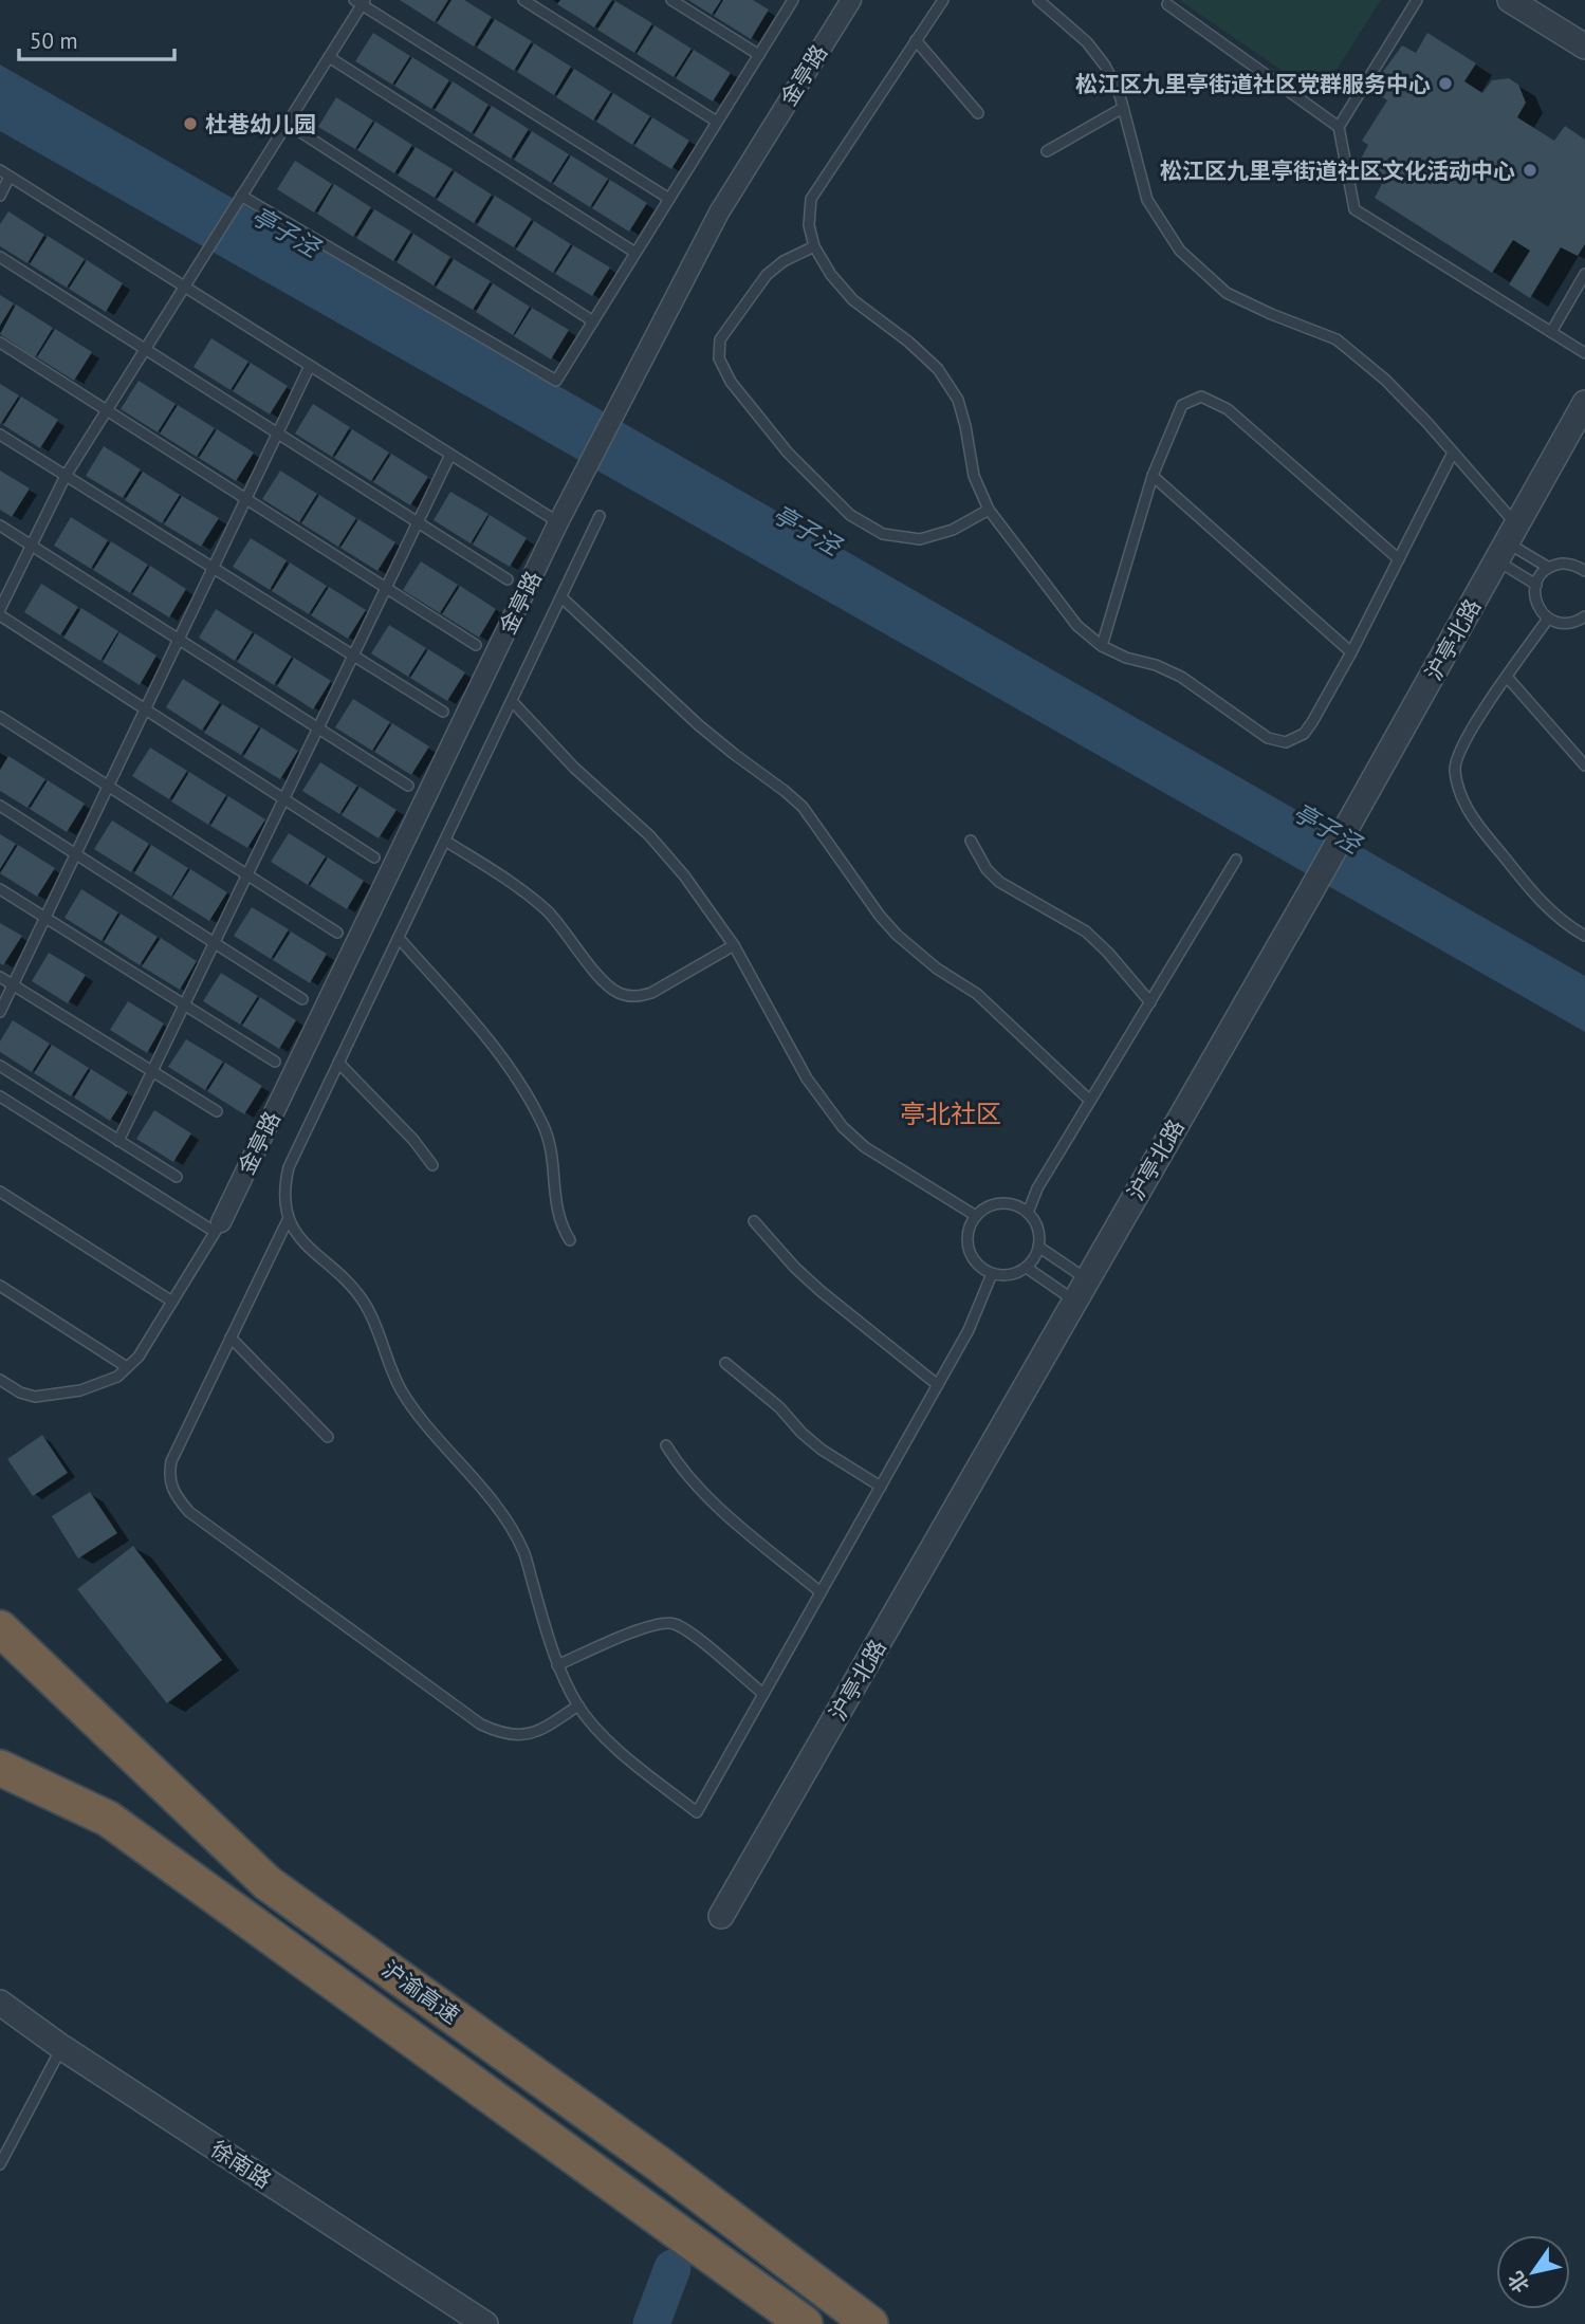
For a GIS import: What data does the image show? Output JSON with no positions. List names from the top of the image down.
{
  "streets": {
    "highway": ["沪渝高速"],
    "street": ["金亭路", "沪亭北路", "徐南路"]
  },
  "districts": ["亭北社区"],
  "water": ["亭子泾"],
  "places": ["松江区九里亭街道社区党群服务中心", "杜巷幼儿园", "松江区九里亭街道社区文化活动中心"],
  "scale_bar": "50 m",
  "north": "bottom left"
}
